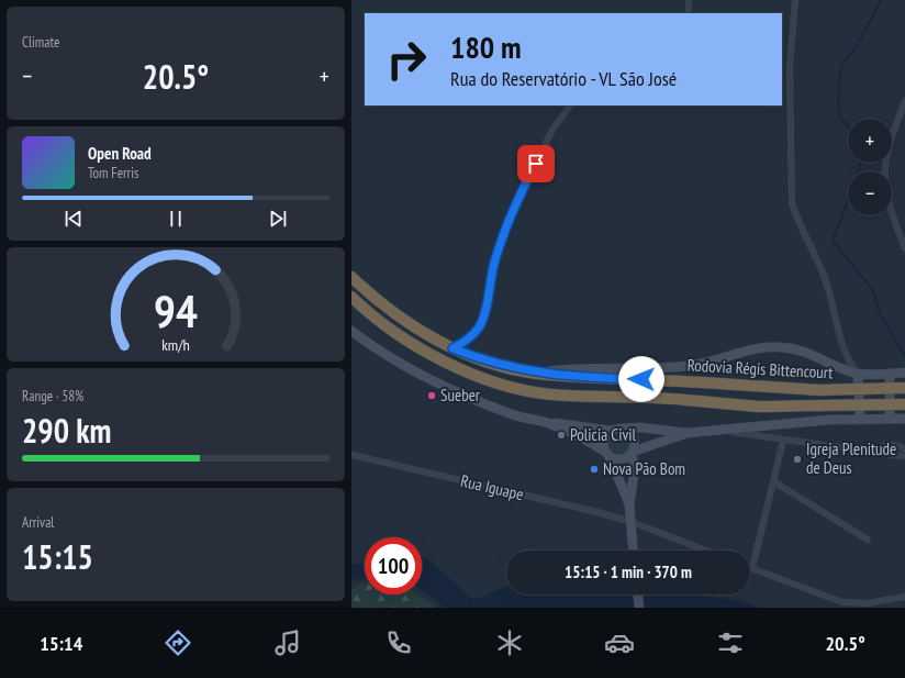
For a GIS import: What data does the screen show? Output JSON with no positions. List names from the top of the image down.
{
  "streets": {
    "highway": ["Rodovia Régis Bittencourt"],
    "street": ["Rua Iguape"]
  },
  "places": [
    "Sueber",
    "Policia Civil",
    "Igreja Plenitude de Deus",
    "Nova Pão Bom"
  ],
  "page": {
    "tile": [
      "Climate",
      ["Range · 58%", "290 km"],
      ["Arrival", "15:15"]
    ],
    "turn": ["180 m", "Rua do Reservatório - VL São José"],
    "heat": ["−", "20.5°", "+"],
    "map_buttons": ["+", "−"],
    "song": ["Open Road", "Tom Ferris"],
    "limit": "100",
    "trip": "15:15 · 1 min · 370 m",
    "tabs": ["15:14", "20.5°"],
    "gauge": ["94", "km/h"]
  }
}
